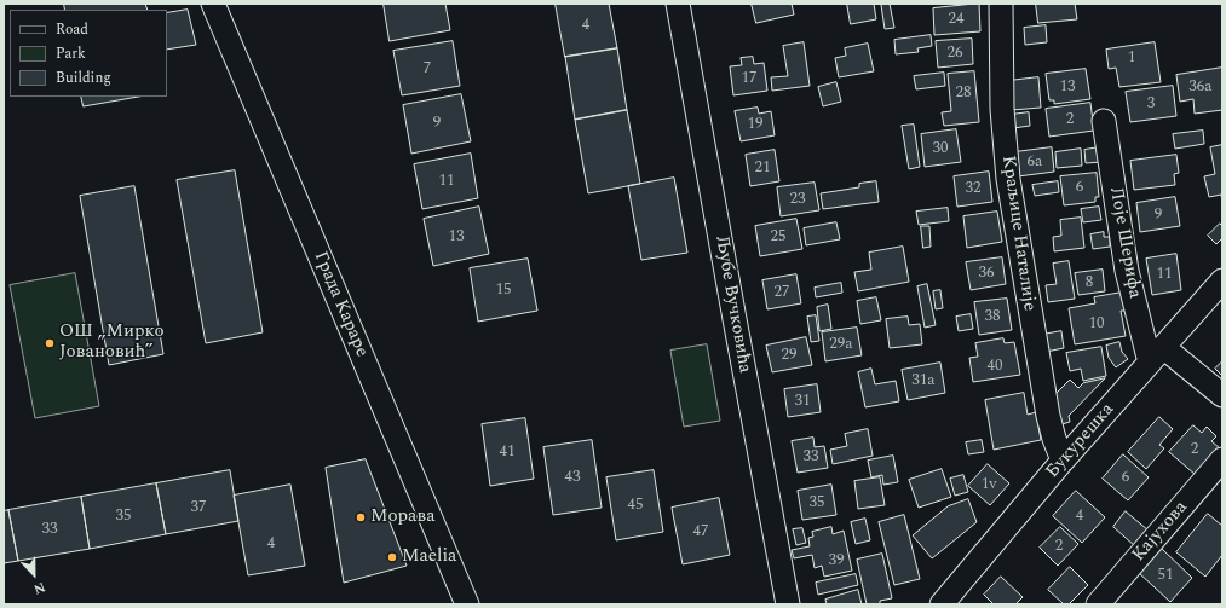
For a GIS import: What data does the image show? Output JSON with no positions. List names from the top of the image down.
{
  "streets": {
    "street": [
      "Краљице Наталије",
      "Лоје Шерифа",
      "Града Караре",
      "Љубе Вучковића",
      "Букурешка",
      "Кајухова"
    ]
  },
  "crossings": [
    ["Краљице Наталије", "Букурешка"],
    ["Лоје Шерифа", "Букурешка"]
  ],
  "places": ["ОШ „Мирко Јовановић”", "Морава", "Maelia"],
  "house_numbers": [
    "24",
    "4",
    "26",
    "1",
    "7",
    "17",
    "13",
    "36a",
    "28",
    "3",
    "2",
    "9",
    "19",
    "30",
    "6a",
    "21",
    "11",
    "6",
    "32",
    "23",
    "9",
    "13",
    "25",
    "36",
    "11",
    "8",
    "15",
    "27",
    "38",
    "10",
    "29a",
    "29",
    "40",
    "31a",
    "31",
    "2",
    "41",
    "33",
    "43",
    "6",
    "1v",
    "35",
    "45",
    "37",
    "35",
    "4",
    "33",
    "47",
    "4",
    "2",
    "39",
    "51"
  ],
  "legend": ["Road", "Park", "Building"],
  "north": "bottom"
}
